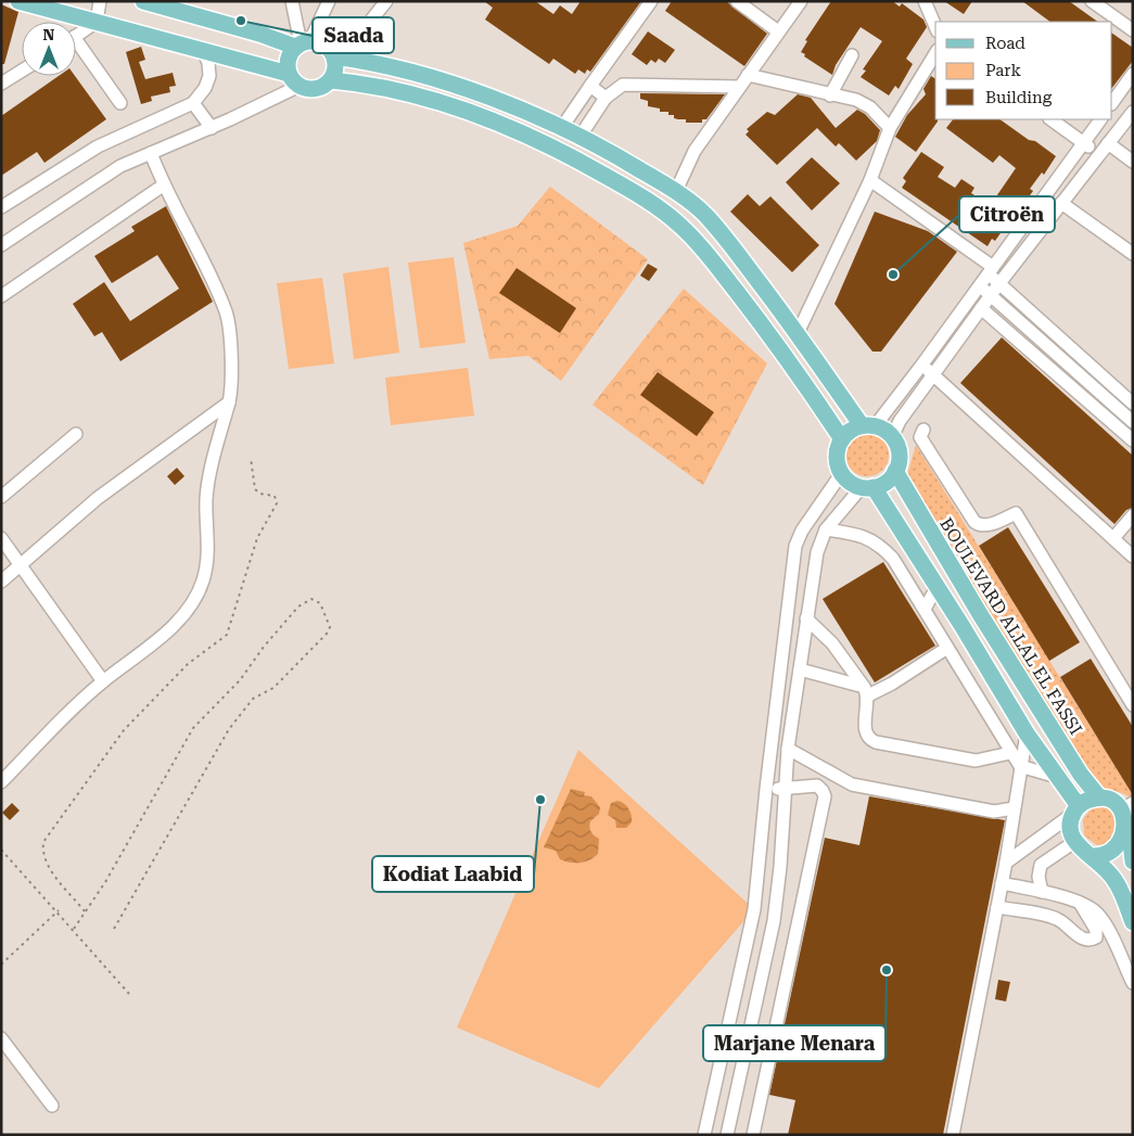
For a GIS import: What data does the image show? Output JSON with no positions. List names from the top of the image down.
{
  "streets": {
    "main road": ["BOULEVARD ALLAL EL FASSI"]
  },
  "places": [
    "Saada",
    "Citroën",
    "Kodiat Laabid",
    "Marjane Menara"
  ],
  "legend": ["Road", "Park", "Building"],
  "north": "top"
}
